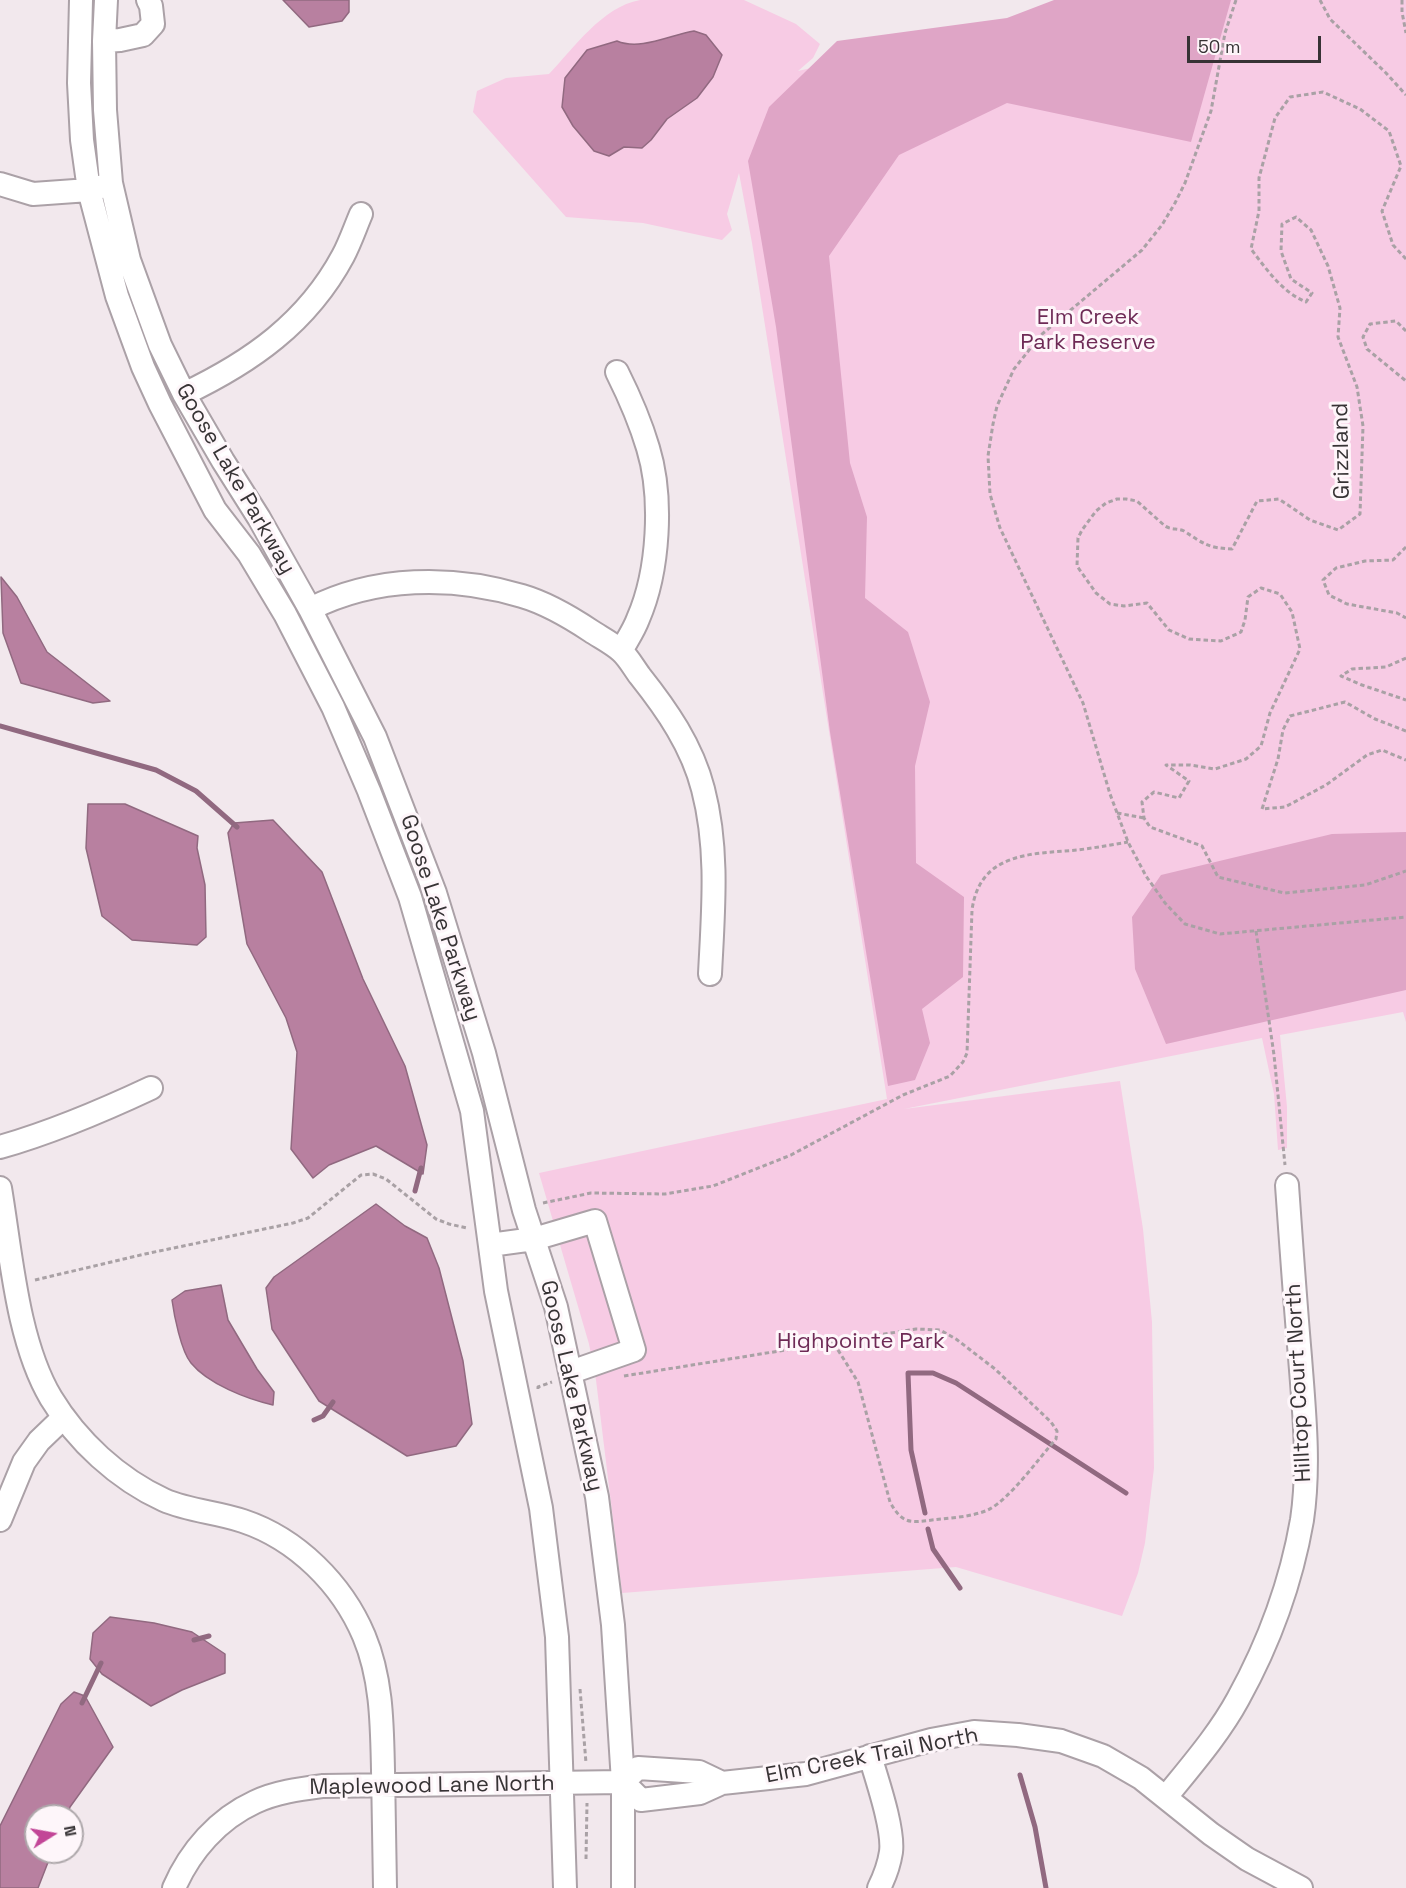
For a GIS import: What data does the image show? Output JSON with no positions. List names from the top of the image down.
{
  "streets": {
    "street": [
      "Goose Lake Parkway",
      "Hilltop Court North",
      "Elm Creek Trail North",
      "Maplewood Lane North"
    ],
    "path": ["Grizzland"]
  },
  "crossings": [
    ["Goose Lake Parkway", "Elm Creek Trail North"],
    ["Goose Lake Parkway", "Maplewood Lane North"],
    ["Hilltop Court North", "Elm Creek Trail North"],
    ["Elm Creek Trail North", "Maplewood Lane North"]
  ],
  "parks": ["Elm Creek Park Reserve", "Highpointe Park"],
  "scale_bar": "50 m",
  "north": "right"
}
